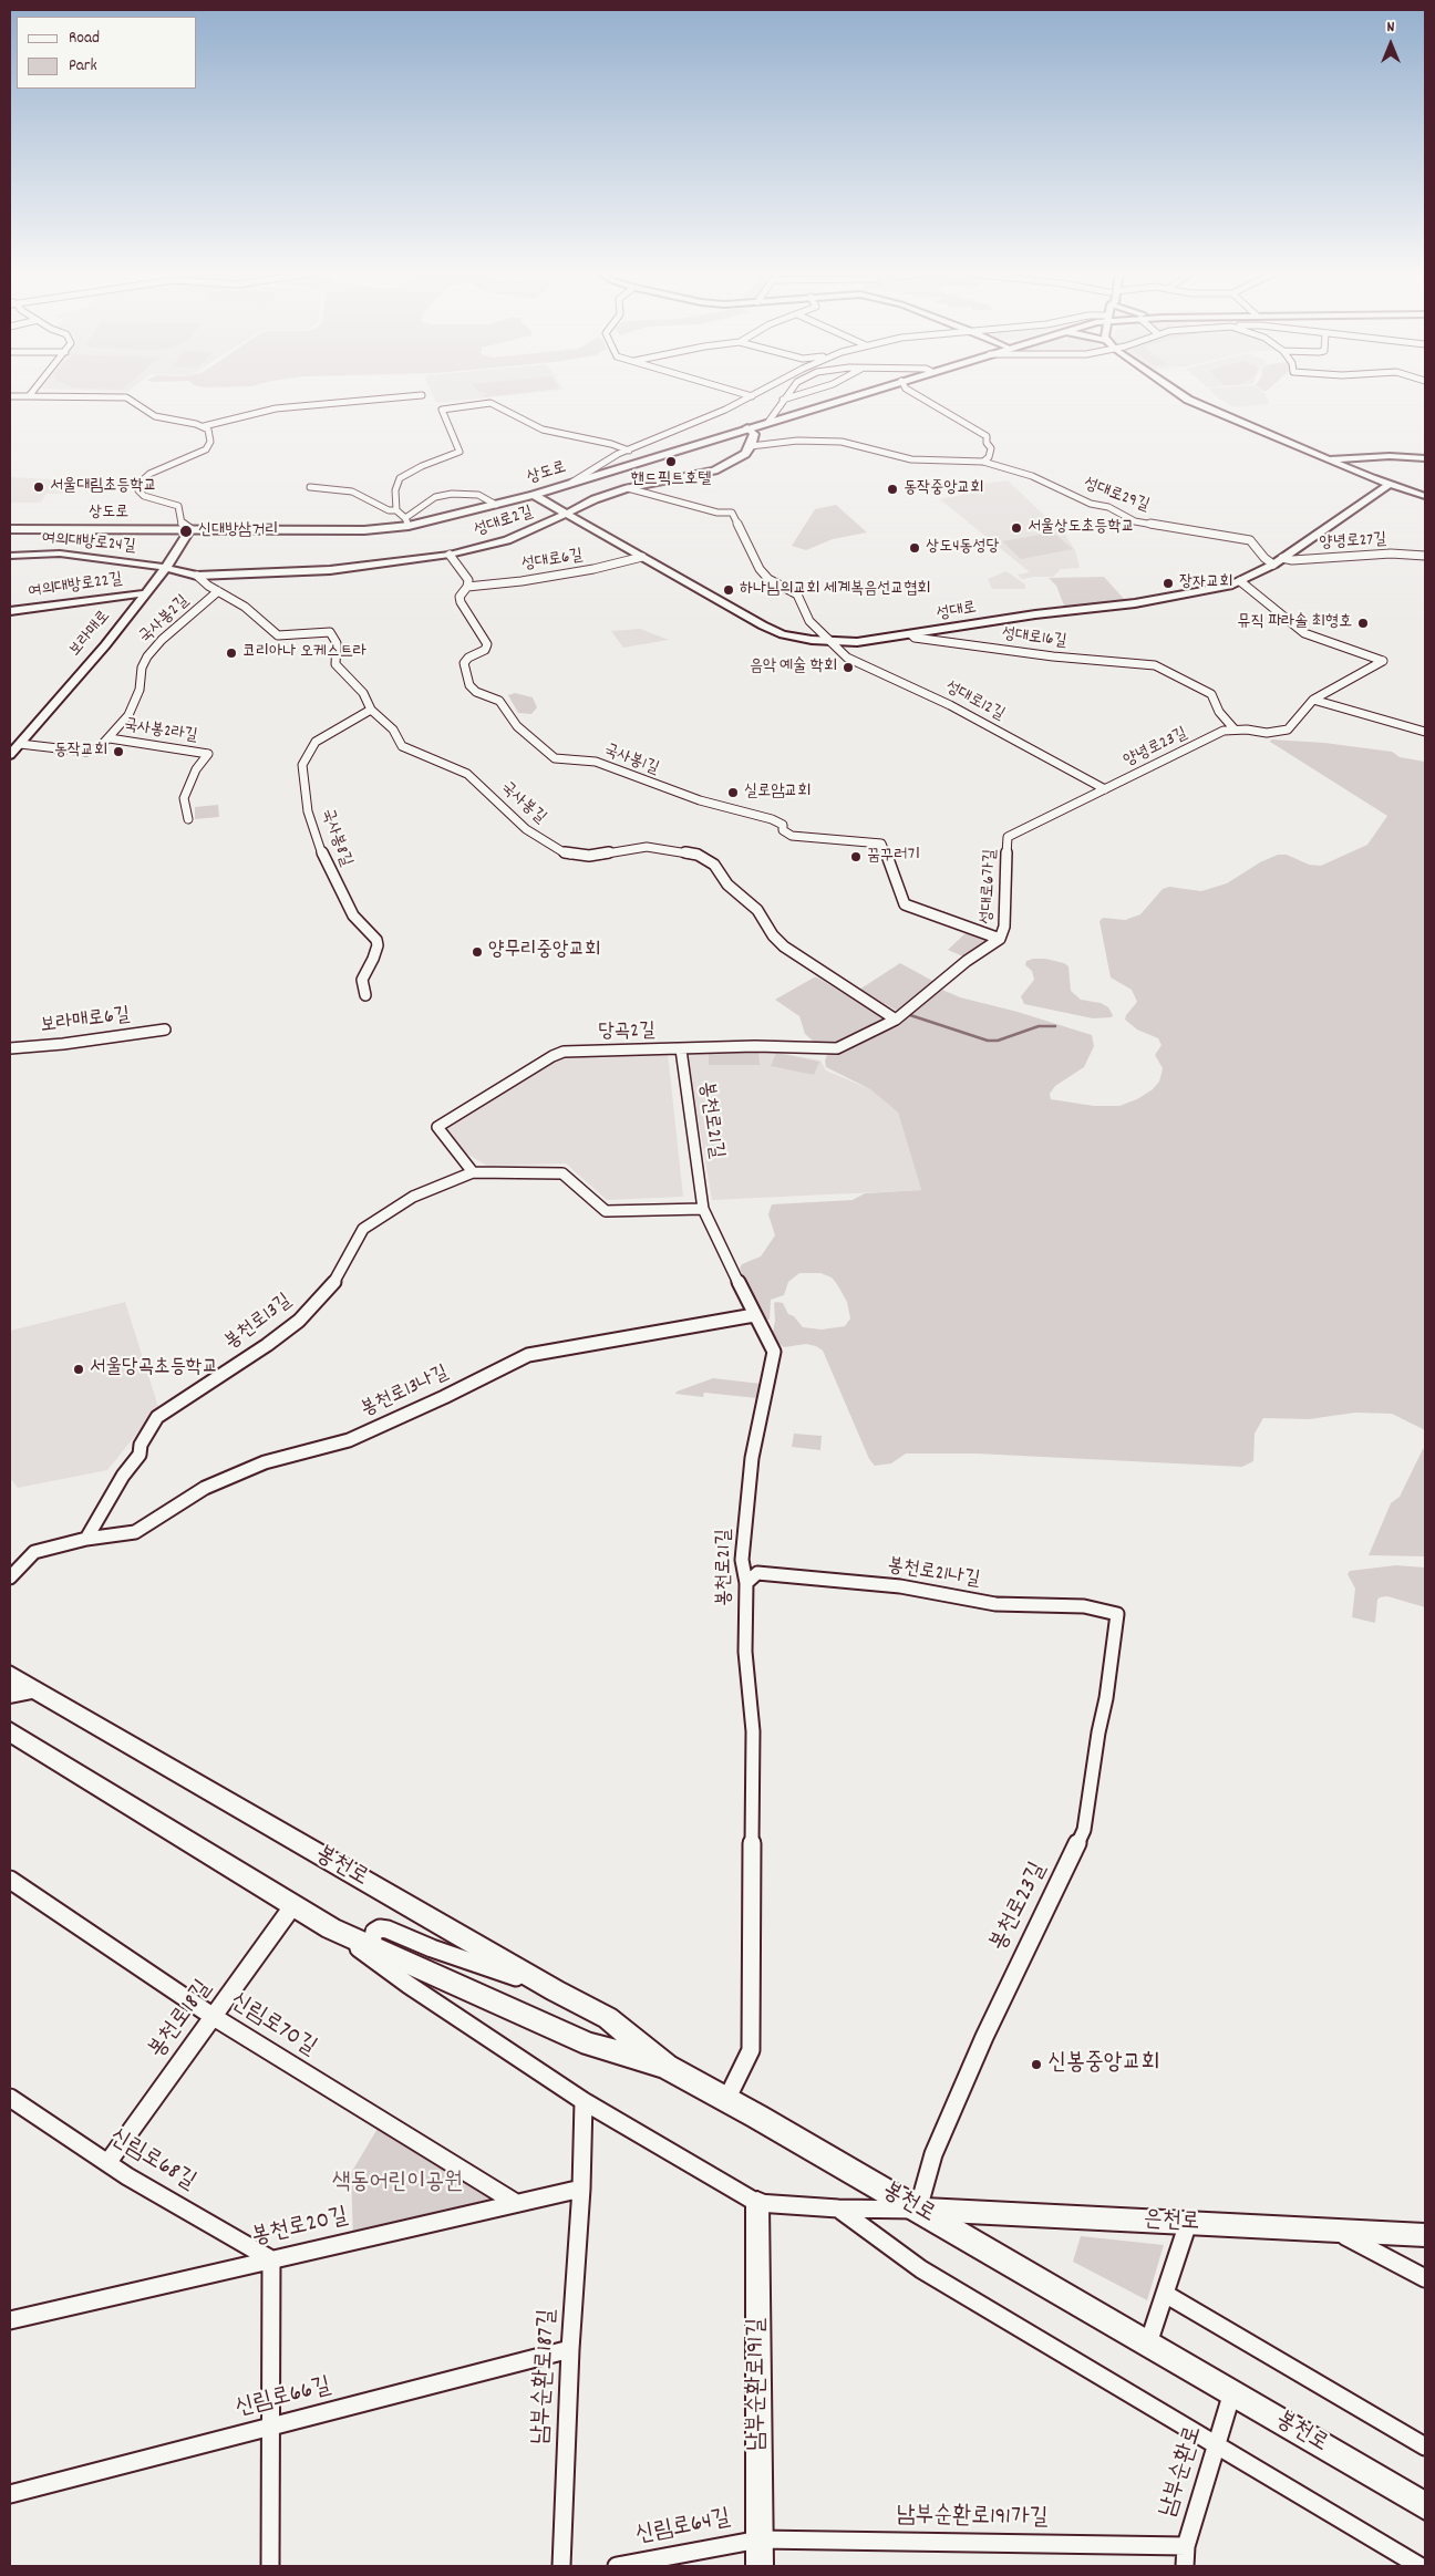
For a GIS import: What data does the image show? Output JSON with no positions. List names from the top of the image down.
{
  "streets": {
    "main road": ["상도로", "봉천로"],
    "street": [
      "성대로29길",
      "성대로2길",
      "양녕로27길",
      "여의대방로24길",
      "성대로6길",
      "여의대방로22길",
      "성대로",
      "국사봉2길",
      "보라매로",
      "성대로16길",
      "성대로12길",
      "국사봉2라길",
      "양녕로23길",
      "국사봉1길",
      "국사봉길",
      "국사봉8길",
      "성대로6가길",
      "보라매로6길",
      "당곡2길",
      "봉천로21길",
      "봉천로13길",
      "봉천로13나길",
      "봉천로21나길",
      "봉천로23길",
      "봉천로18길",
      "신림로70길",
      "신림로68길",
      "은천로",
      "봉천로20길",
      "남부순환로187길",
      "남부순환로191길",
      "신림로66길",
      "남부순환로",
      "남부순환로191가길",
      "신림로64길"
    ]
  },
  "crossings": [
    ["상도로", "성대로"],
    ["상도로", "보라매로"],
    ["성대로29길", "성대로2길"],
    ["성대로29길", "양녕로27길"],
    ["성대로29길", "성대로"],
    ["성대로2길", "성대로"],
    ["성대로2길", "성대로12길"],
    ["양녕로27길", "성대로"],
    ["여의대방로24길", "보라매로"],
    ["여의대방로24길", "국사봉길"],
    ["성대로6길", "성대로"],
    ["성대로6길", "국사봉1길"],
    ["여의대방로22길", "보라매로"],
    ["성대로", "성대로16길"],
    ["성대로", "성대로12길"],
    ["성대로", "양녕로23길"],
    ["국사봉2길", "보라매로"],
    ["국사봉2길", "국사봉2라길"],
    ["국사봉2길", "국사봉길"],
    ["보라매로", "국사봉길"],
    ["성대로16길", "양녕로23길"],
    ["성대로12길", "양녕로23길"],
    ["양녕로23길", "성대로6가길"],
    ["국사봉1길", "성대로6가길"],
    ["국사봉길", "국사봉8길"],
    ["국사봉길", "당곡2길"],
    ["당곡2길", "봉천로21길"],
    ["당곡2길", "봉천로13길"],
    ["봉천로21길", "봉천로13길"],
    ["봉천로21길", "봉천로13나길"],
    ["봉천로21길", "봉천로21나길"],
    ["봉천로21길", "봉천로"],
    ["봉천로13길", "봉천로13나길"],
    ["봉천로21나길", "봉천로23길"],
    ["봉천로", "봉천로23길"],
    ["봉천로", "봉천로18길"],
    ["봉천로", "은천로"],
    ["봉천로", "남부순환로"],
    ["봉천로23길", "은천로"],
    ["봉천로18길", "신림로70길"],
    ["봉천로18길", "신림로68길"],
    ["신림로70길", "봉천로20길"],
    ["신림로68길", "봉천로20길"],
    ["봉천로20길", "남부순환로187길"],
    ["남부순환로187길", "신림로66길"],
    ["남부순환로191길", "남부순환로191가길"],
    ["남부순환로191길", "신림로64길"],
    ["남부순환로", "남부순환로191가길"],
    ["남부순환로191가길", "신림로64길"]
  ],
  "parks": ["색동어린이공원"],
  "places": [
    "핸드픽트호텔",
    "서울대림초등학교",
    "동작중앙교회",
    "서울상도초등학교",
    "신대방삼거리",
    "상도4동성당",
    "장자교회",
    "하나님의교회 세계복음선교협회",
    "뮤직 파라솔 최형호",
    "코리아나 오케스트라",
    "음악 예술 학회",
    "동작교회",
    "실로암교회",
    "꿈꾸러기",
    "양무리중앙교회",
    "서울당곡초등학교",
    "신봉중앙교회"
  ],
  "legend": ["Road", "Park"],
  "north": "top"
}
